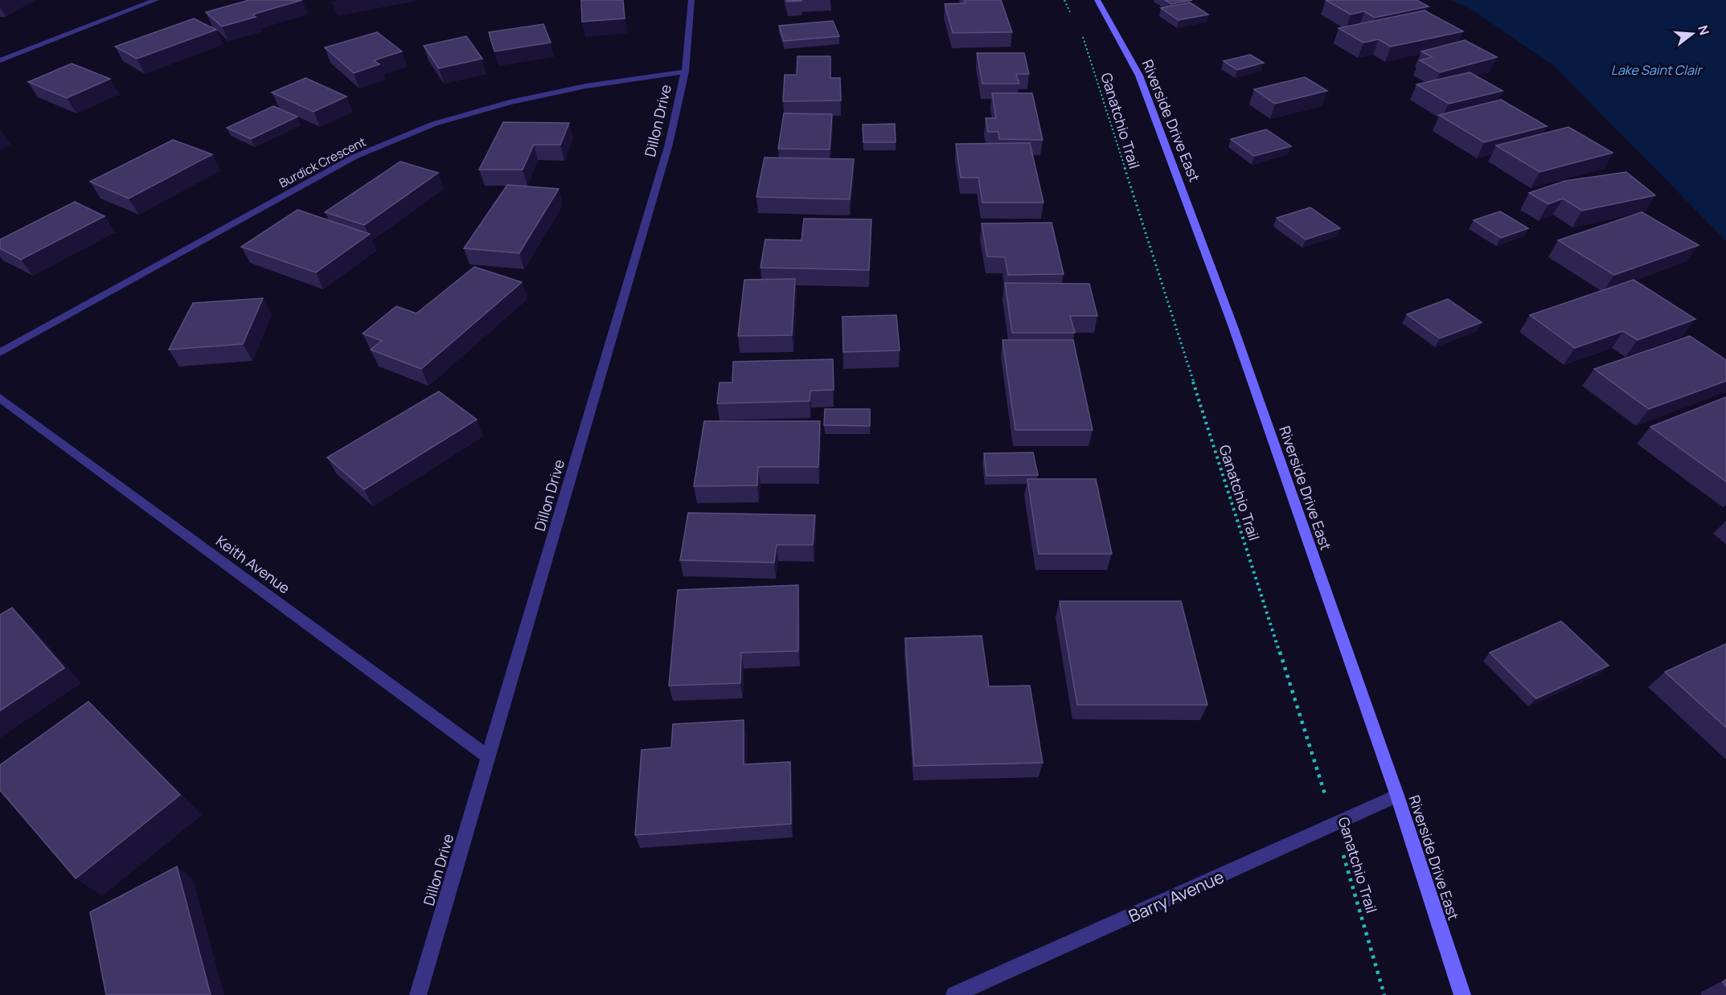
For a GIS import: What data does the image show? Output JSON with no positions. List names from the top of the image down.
{
  "streets": {
    "main road": ["Riverside Drive East"],
    "street": [
      "Dillon Drive",
      "Burdick Crescent",
      "Keith Avenue",
      "Barry Avenue"
    ],
    "path": ["Ganatchio Trail"]
  },
  "crossings": [
    ["Dillon Drive", "Burdick Crescent"],
    ["Dillon Drive", "Keith Avenue"],
    ["Ganatchio Trail", "Barry Avenue"],
    ["Riverside Drive East", "Barry Avenue"]
  ],
  "water": ["Lake Saint Clair"],
  "north": "right"
}
